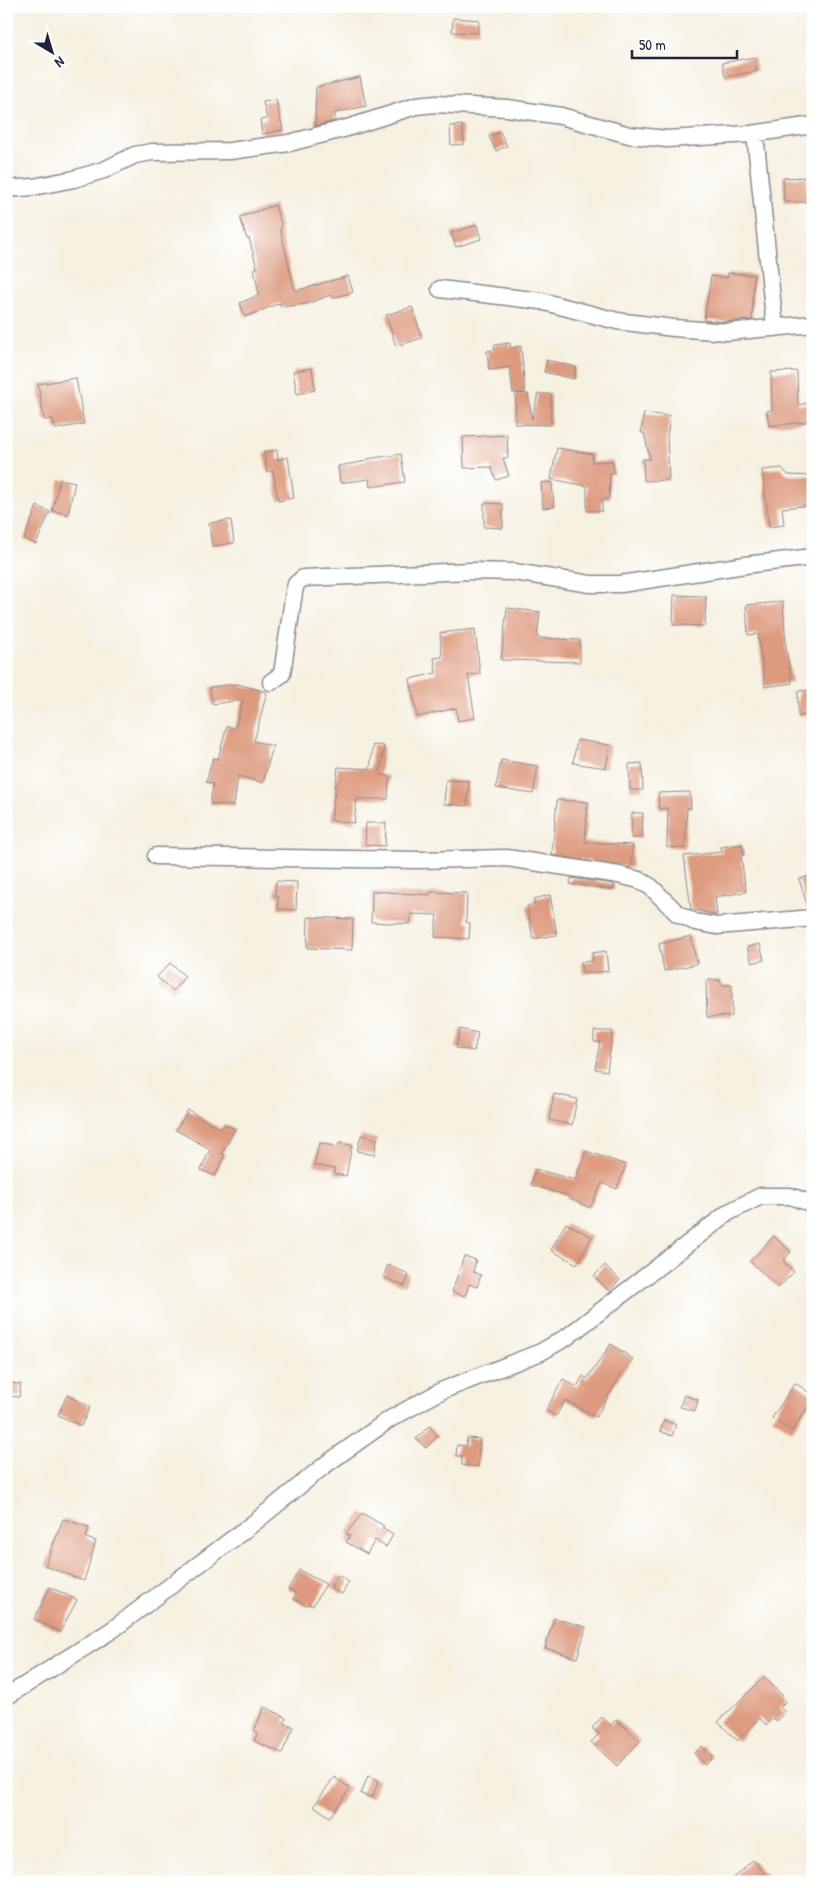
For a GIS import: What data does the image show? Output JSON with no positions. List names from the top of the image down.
{
  "scale_bar": "50 m",
  "north": "bottom right"
}
